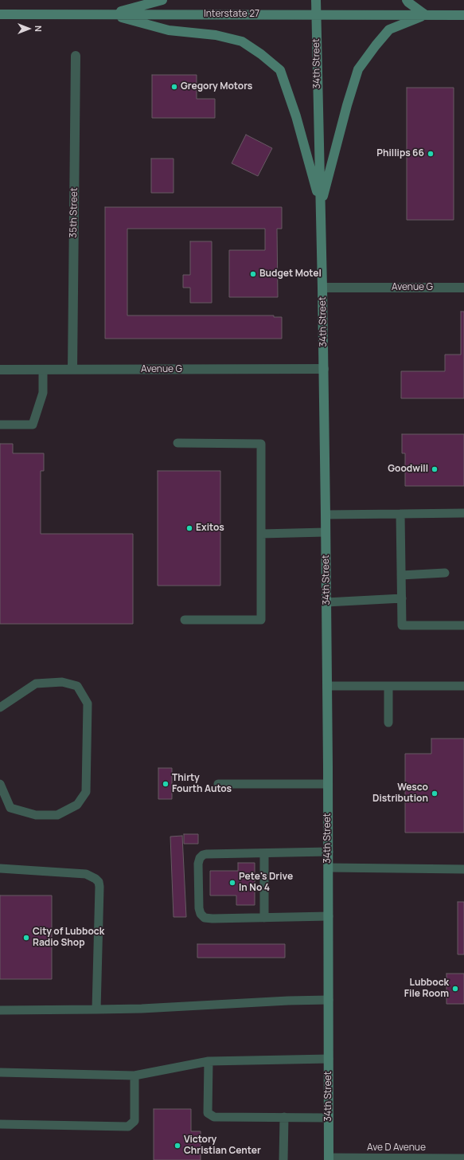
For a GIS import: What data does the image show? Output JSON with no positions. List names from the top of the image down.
{
  "streets": {
    "main road": ["Interstate 27", "34th Street"],
    "street": ["35th Street", "Avenue G"],
    "lane": ["Ave D Avenue"]
  },
  "crossings": [
    ["Interstate 27", "34th Street"],
    ["34th Street", "Avenue G"],
    ["34th Street", "Ave D Avenue"],
    ["35th Street", "Avenue G"]
  ],
  "places": [
    "Gregory Motors",
    "Phillips 66",
    "Budget Motel",
    "Goodwill",
    "Exitos",
    "Thirty Fourth Autos",
    "Wesco Distribution",
    "Pete's Drive In No 4",
    "City of Lubbock Radio Shop",
    "Lubbock File Room",
    "Victory Christian Center"
  ],
  "north": "right"
}
